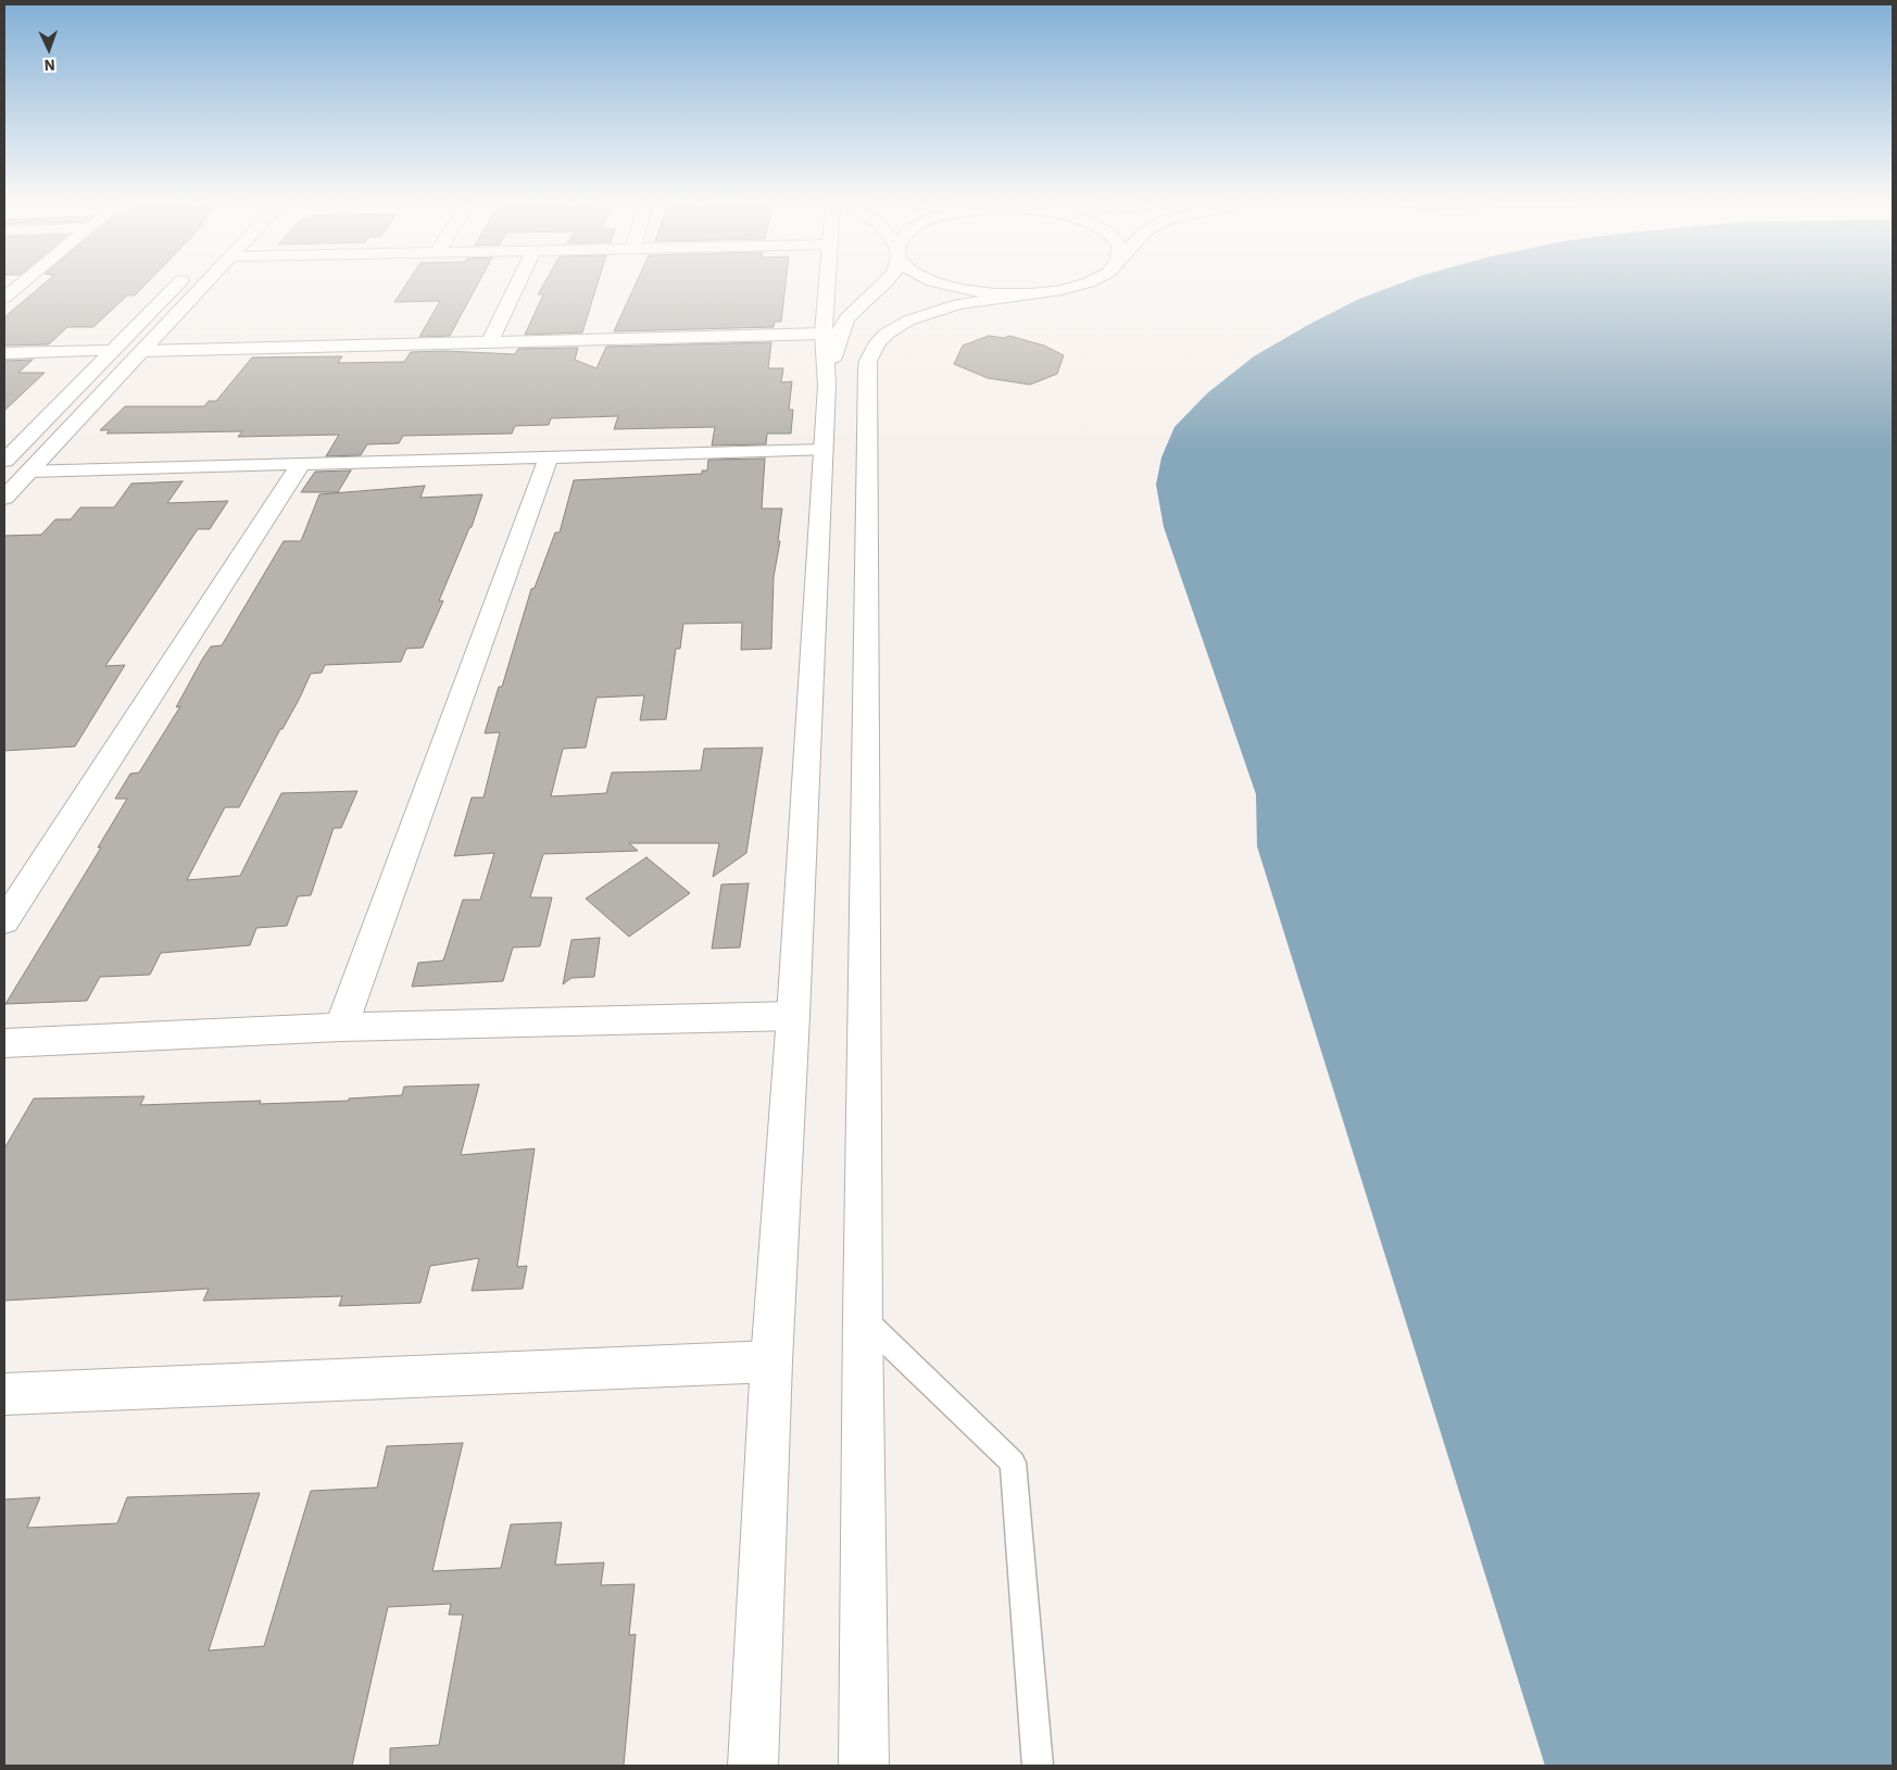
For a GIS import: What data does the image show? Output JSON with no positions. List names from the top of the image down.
{
  "north": "bottom"
}
